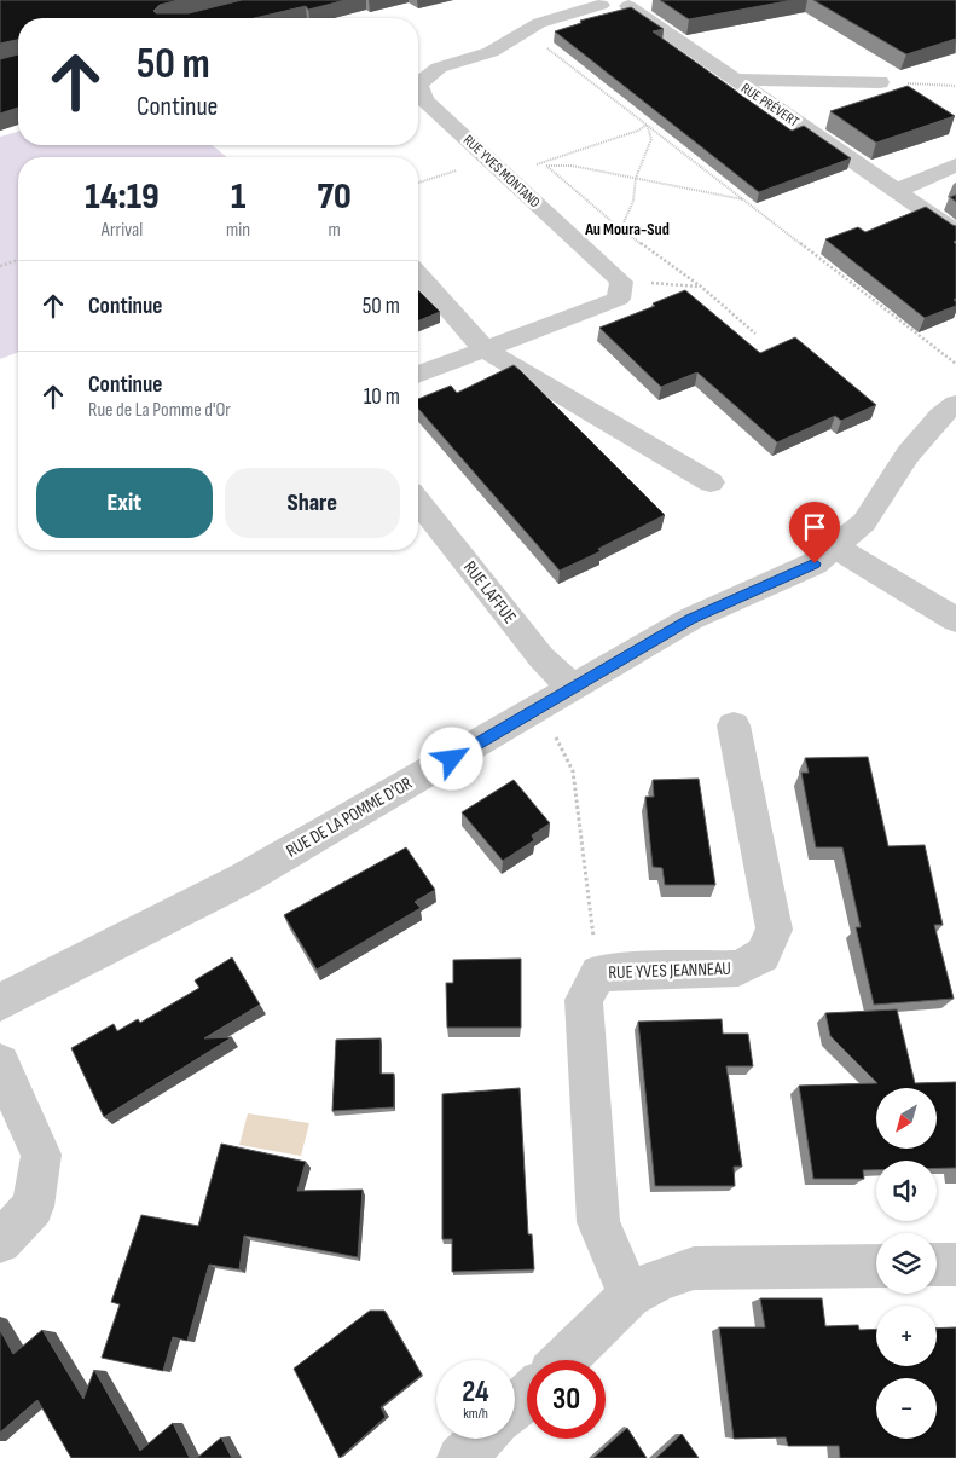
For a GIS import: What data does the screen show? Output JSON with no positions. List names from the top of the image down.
{
  "streets": {
    "street": [
      "RUE PRÉVERT",
      "RUE YVES MONTAND",
      "RUE LAFFUE",
      "RUE DE LA POMME D'OR",
      "RUE YVES JEANNEAU"
    ]
  },
  "crossings": [
    ["RUE PRÉVERT", "RUE YVES MONTAND"],
    ["RUE LAFFUE", "RUE DE LA POMME D'OR"]
  ],
  "districts": ["Au Moura-Sud"],
  "north": "bottom left",
  "page": {
    "turn": ["50 m", "Continue"],
    "eta": [
      "14:19",
      "Arrival",
      "1",
      "min",
      "70",
      "m"
    ],
    "list": [
      {
        "name": "Continue",
        "value": "50 m"
      },
      {
        "name": "Continue",
        "note": "Rue de La Pomme d'Or",
        "value": "10 m"
      }
    ],
    "buttons": ["Exit", "Share"],
    "map_buttons": ["+", "−"],
    "speed": "24 km/h",
    "limit": "30"
  }
}
